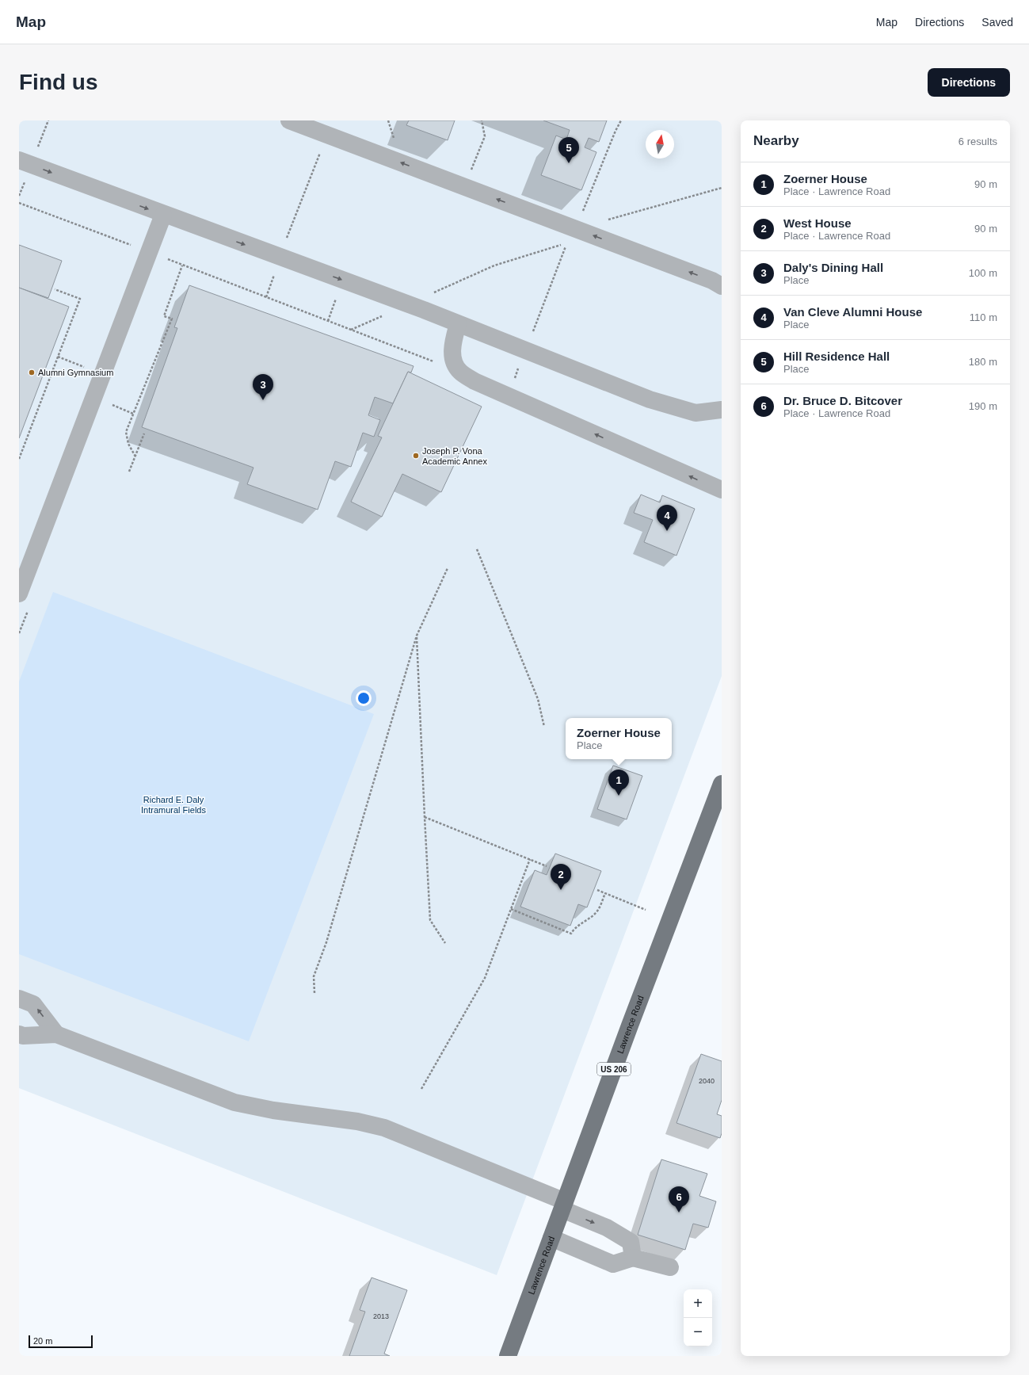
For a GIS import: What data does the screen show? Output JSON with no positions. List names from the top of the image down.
{
  "streets": {
    "main road": ["Lawrence Road", "US 206"]
  },
  "parks": ["Richard E. Daly Intramural Fields"],
  "places": ["Alumni Gymnasium", "Joseph P. Vona Academic Annex"],
  "house_numbers": ["2040", "2013"],
  "scale_bar": "20 m",
  "north": "top",
  "page": {
    "header": "Map",
    "nav": ["Map", "Directions", "Saved"],
    "buttons": "Directions",
    "title": "Find us",
    "heading": ["Nearby", "6 results"],
    "pins": [
      "5",
      "3",
      "4",
      "1",
      "2",
      "6"
    ],
    "list": [
      {
        "mark": "1",
        "name": "Zoerner House",
        "note": "Place · Lawrence Road",
        "value": "90 m"
      },
      {
        "mark": "2",
        "name": "West House",
        "note": "Place · Lawrence Road",
        "value": "90 m"
      },
      {
        "mark": "3",
        "name": "Daly's Dining Hall",
        "note": "Place",
        "value": "100 m"
      },
      {
        "mark": "4",
        "name": "Van Cleve Alumni House",
        "note": "Place",
        "value": "110 m"
      },
      {
        "mark": "5",
        "name": "Hill Residence Hall",
        "note": "Place",
        "value": "180 m"
      },
      {
        "mark": "6",
        "name": "Dr. Bruce D. Bitcover",
        "note": "Place · Lawrence Road",
        "value": "190 m"
      }
    ],
    "popup": ["Zoerner House", "Place"],
    "map_buttons": ["+", "−"],
    "scale": "20 m"
  }
}
